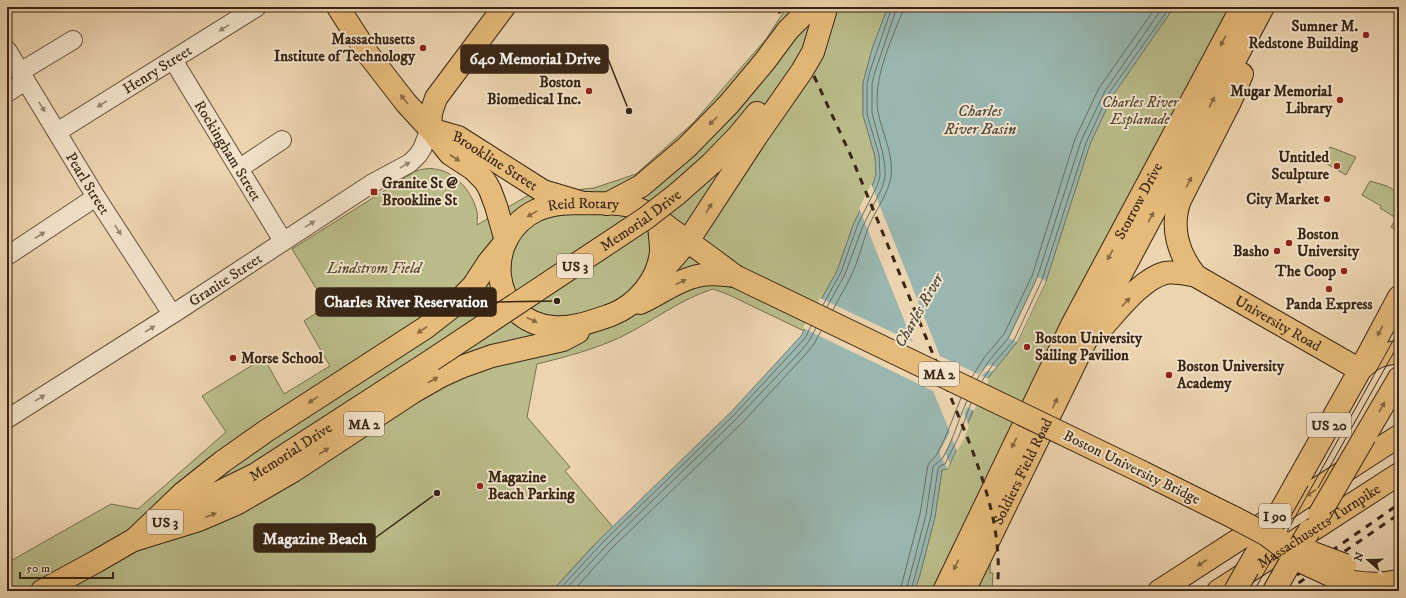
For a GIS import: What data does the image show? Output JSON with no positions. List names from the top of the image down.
{
  "streets": {
    "main road": [
      "Brookline Street",
      "Storrow Drive",
      "Reid Rotary",
      "Memorial Drive",
      "US 3",
      "University Road",
      "MA 2",
      "US 20",
      "Boston University Bridge",
      "Soldiers Field Road",
      "I 90",
      "Massachusetts Turnpike"
    ],
    "street": [
      "Henry Street",
      "Rockingham Street",
      "Pearl Street",
      "Granite Street"
    ]
  },
  "crossings": [
    ["Henry Street", "Rockingham Street"],
    ["Henry Street", "Pearl Street"],
    ["Rockingham Street", "Granite Street"],
    ["Brookline Street", "Reid Rotary"],
    ["Brookline Street", "Granite Street"],
    ["Brookline Street", "MA 2"],
    ["Pearl Street", "Granite Street"],
    ["Storrow Drive", "Soldiers Field Road"],
    ["Reid Rotary", "MA 2"],
    ["Reid Rotary", "Boston University Bridge"],
    ["Memorial Drive", "MA 2"],
    ["University Road", "US 20"],
    ["MA 2", "US 20"],
    ["MA 2", "Boston University Bridge"],
    ["US 20", "Boston University Bridge"]
  ],
  "one_way": ["Pearl Street"],
  "water": ["Charles River Basin", "Charles River"],
  "parks": ["Charles River Esplanade", "Lindstrom Field"],
  "places": {
    "other": [
      "Sumner M. Redstone Building",
      "Massachusetts Institute of Technology",
      "Boston Biomedical Inc.",
      "Mugar Memorial Library",
      "640 Memorial Drive",
      "Untitled Sculpture",
      "City Market",
      "Boston University",
      "Basho",
      "The Coop",
      "Panda Express",
      "Charles River Reservation",
      "Boston University Sailing Pavilion",
      "Morse School",
      "Boston University Academy",
      "Magazine Beach Parking",
      "Magazine Beach"
    ],
    "transit": ["Granite St @ Brookline St"]
  },
  "scale_bar": "50 m",
  "north": "left"
}
